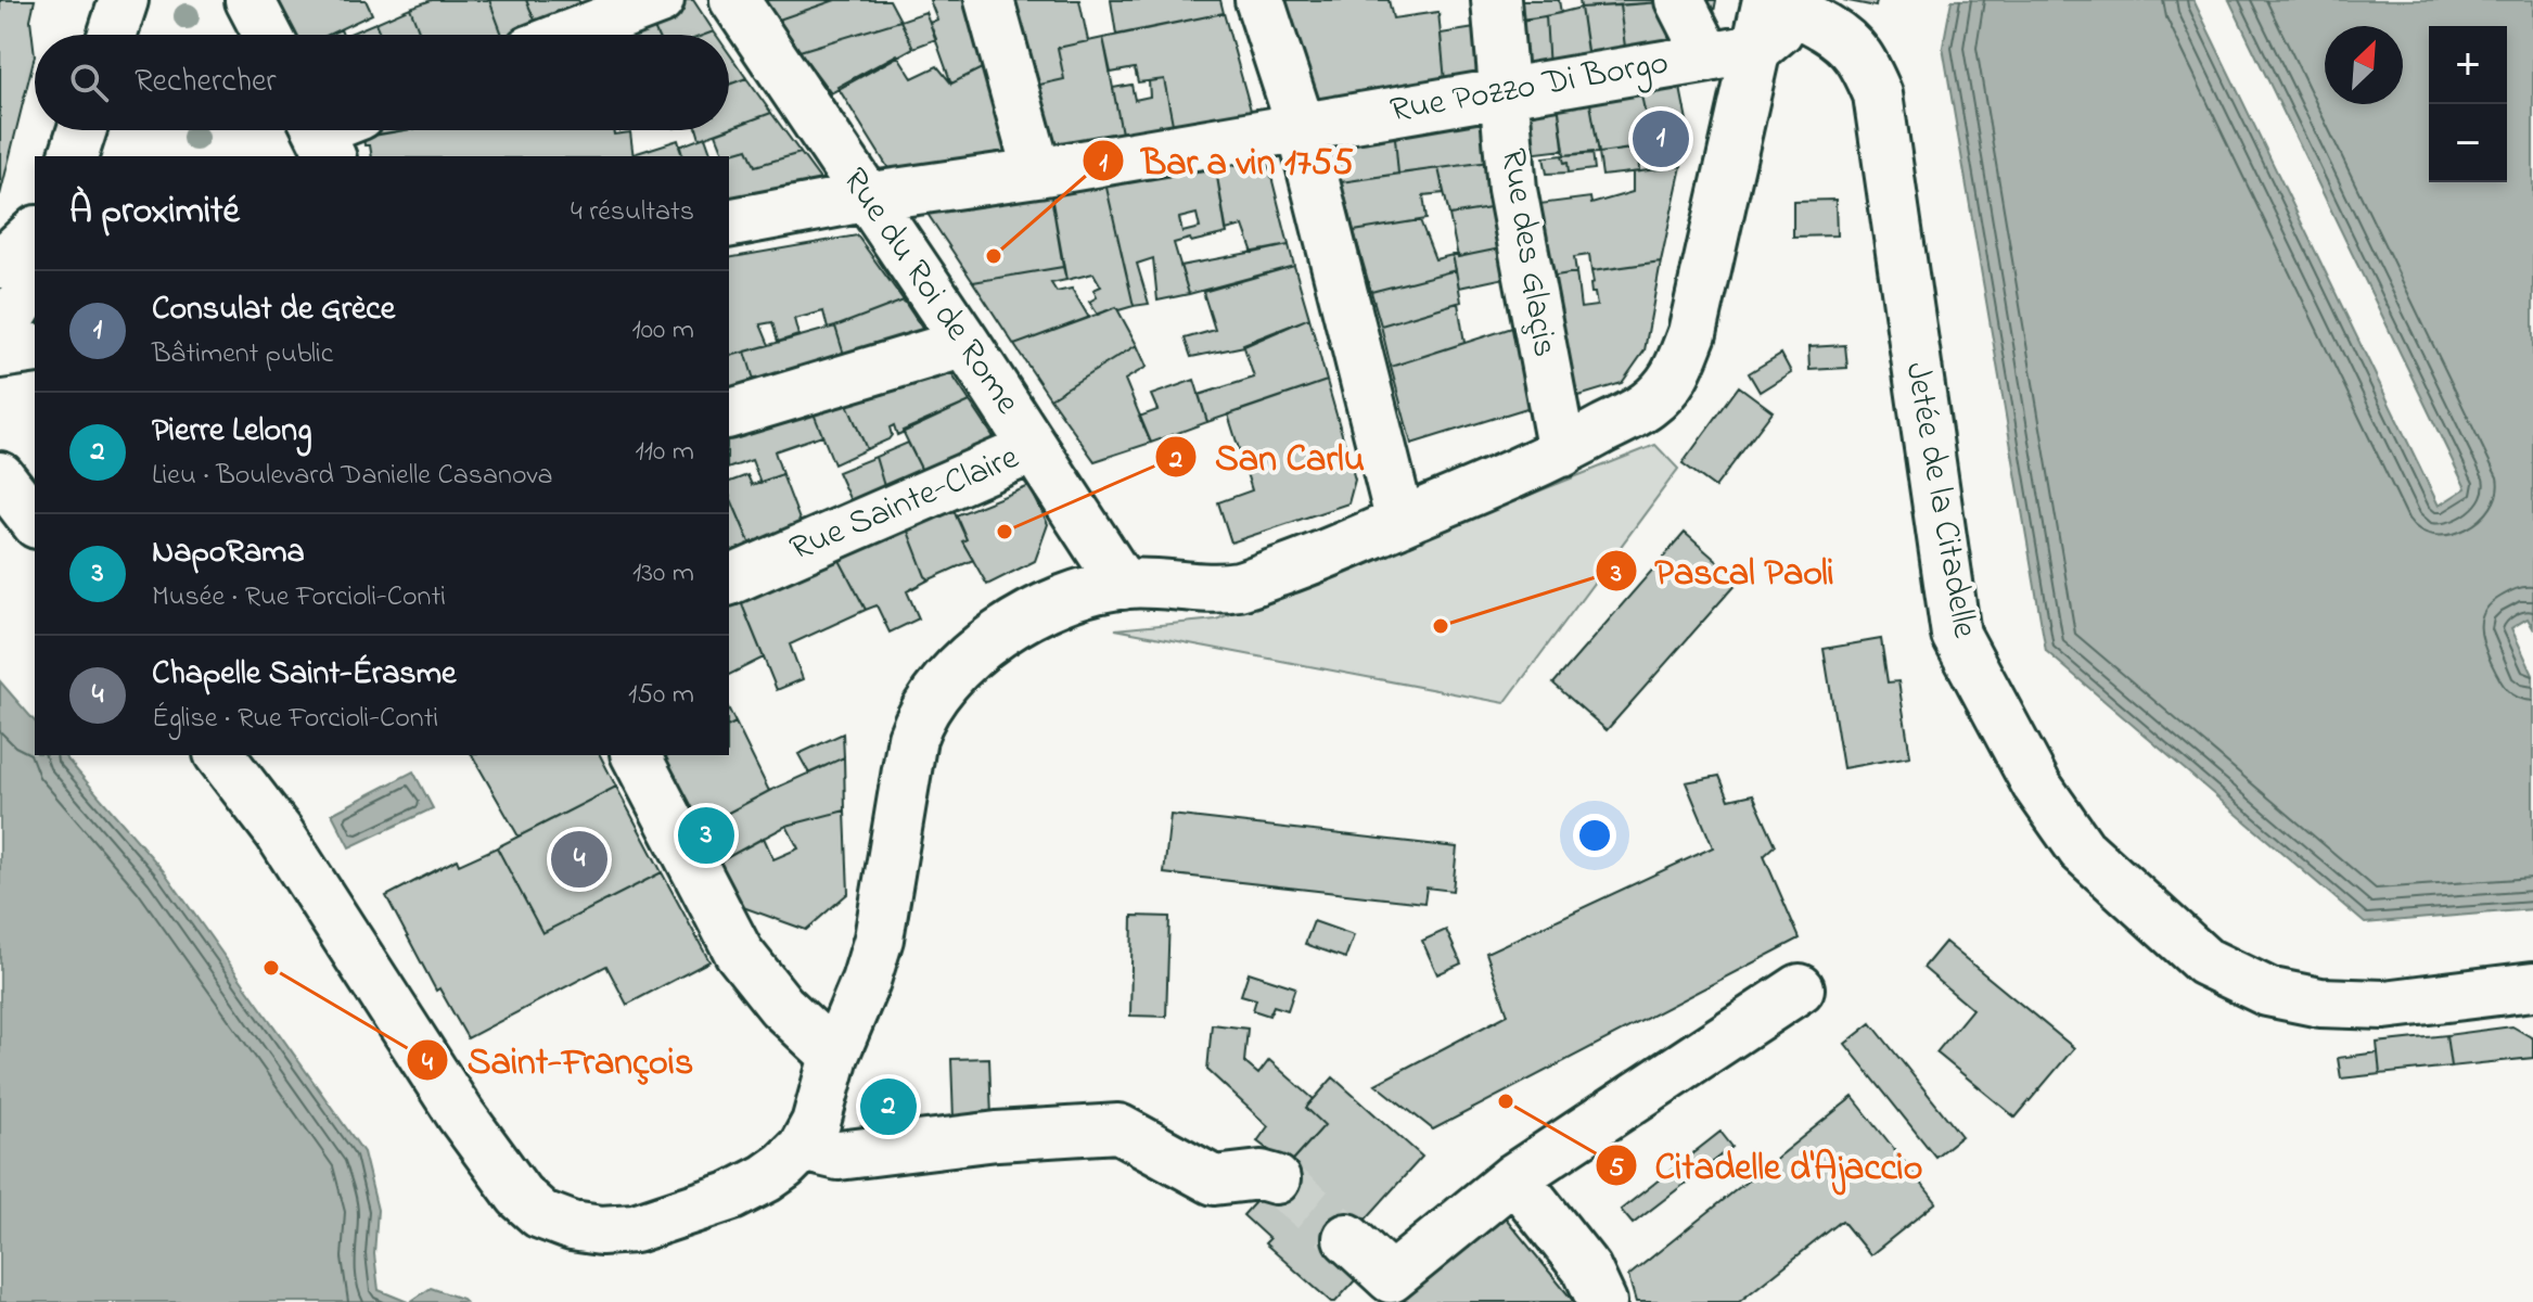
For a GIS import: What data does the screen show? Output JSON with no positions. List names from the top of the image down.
{
  "streets": {
    "street": [
      "Rue Pozzo Di Borgo",
      "Rue des Glaçis",
      "Rue du Roi de Rome",
      "Jetée de la Citadelle",
      "Rue Sainte-Claire"
    ]
  },
  "crossings": [
    ["Rue Pozzo Di Borgo", "Rue des Glaçis"],
    ["Rue Pozzo Di Borgo", "Rue du Roi de Rome"],
    ["Rue Pozzo Di Borgo", "Jetée de la Citadelle"],
    ["Rue du Roi de Rome", "Rue Sainte-Claire"]
  ],
  "places": [
    "Bar a vin 1755",
    "San Carlu",
    "Pascal Paoli",
    "Saint-François",
    "Citadelle d'Ajaccio"
  ],
  "north": "top right",
  "page": {
    "map_buttons": ["+", "−"],
    "search": "Rechercher",
    "pins": [
      "1",
      "3",
      "4",
      "2"
    ],
    "heading": ["À proximité", "4 résultats"],
    "list": [
      {
        "mark": "1",
        "name": "Consulat de Grèce",
        "note": "Bâtiment public",
        "value": "100 m"
      },
      {
        "mark": "2",
        "name": "Pierre Lelong",
        "note": "Lieu · Boulevard Danielle Casanova",
        "value": "110 m"
      },
      {
        "mark": "3",
        "name": "NapoRama",
        "note": "Musée · Rue Forcioli-Conti",
        "value": "130 m"
      },
      {
        "mark": "4",
        "name": "Chapelle Saint-Érasme",
        "note": "Église · Rue Forcioli-Conti",
        "value": "150 m"
      }
    ]
  }
}
